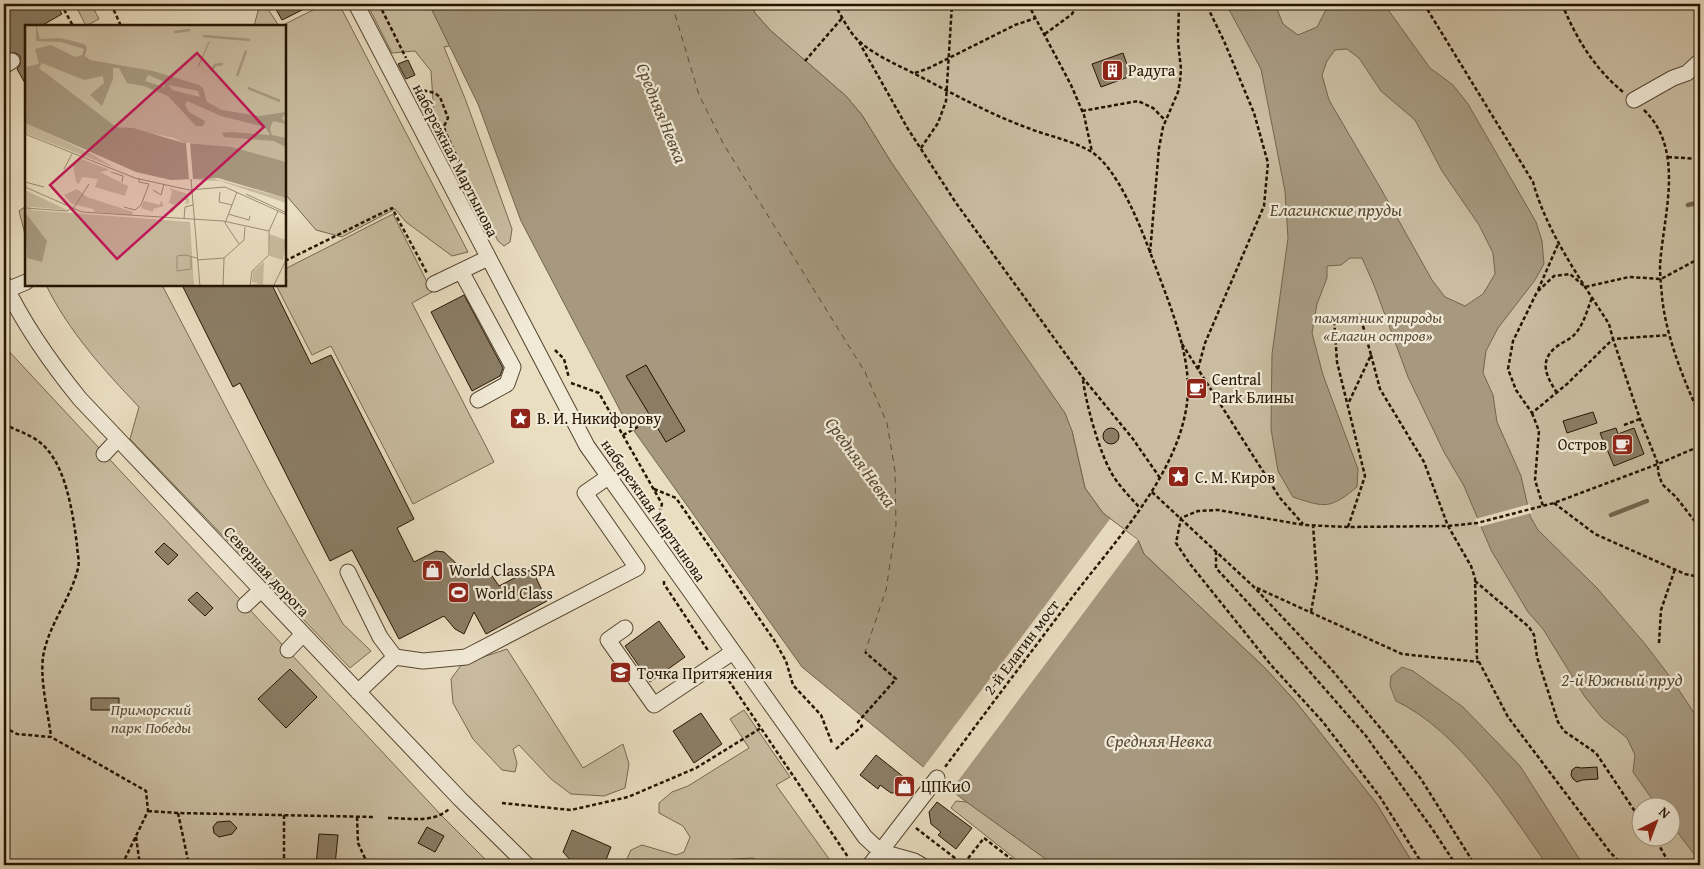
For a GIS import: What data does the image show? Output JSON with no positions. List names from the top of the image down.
{
  "streets": {
    "street": ["набережная Мартынова", "Северная дорога"],
    "path": ["2-й Елагин мост"]
  },
  "water": ["Средняя Невка", "Елагинские пруды", "2-й Южный пруд"],
  "parks": ["памятник природы «Елагин остров»", "Приморский парк Победы"],
  "places": {
    "building": ["Радуга"],
    "cafe": ["Central Park Блины", "Остров"],
    "place": ["В. И. Никифорову", "С. М. Киров"],
    "shop": ["World Class SPA", "ЦПКиО"],
    "sports": ["World Class"],
    "school or university": ["Точка Притяжения"]
  },
  "north": "top right"
}
